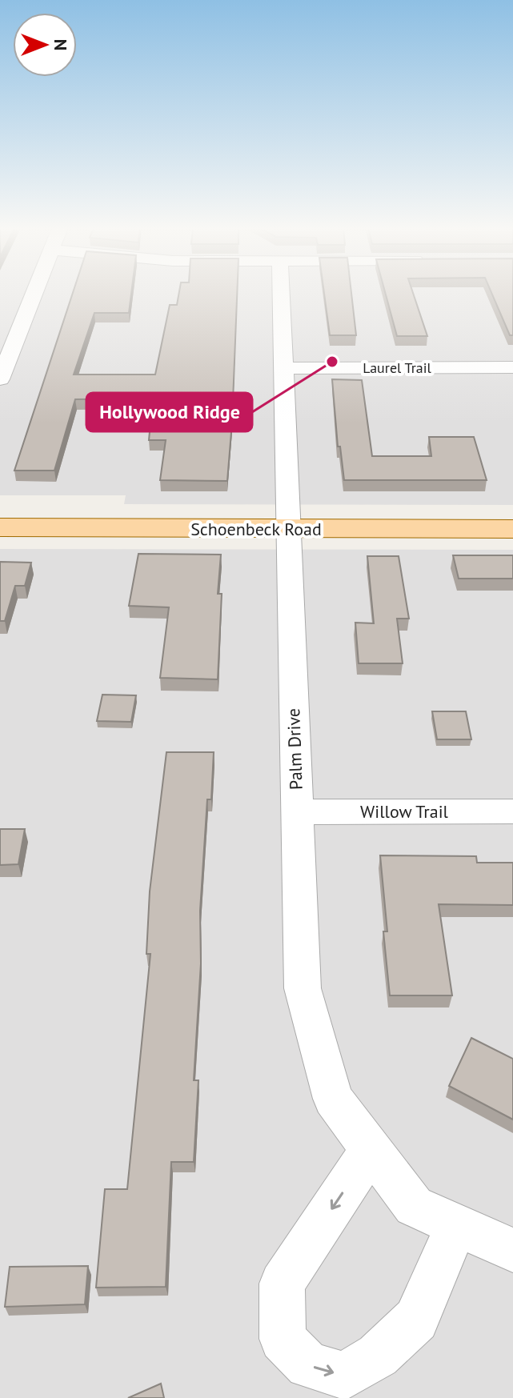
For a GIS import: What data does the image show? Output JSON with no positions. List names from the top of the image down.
{
  "streets": {
    "main road": ["Schoenbeck Road"],
    "street": ["Laurel Trail", "Palm Drive", "Willow Trail"]
  },
  "crossings": [
    ["Laurel Trail", "Palm Drive"],
    ["Schoenbeck Road", "Palm Drive"],
    ["Palm Drive", "Willow Trail"]
  ],
  "places": ["Hollywood Ridge"],
  "north": "right"
}
